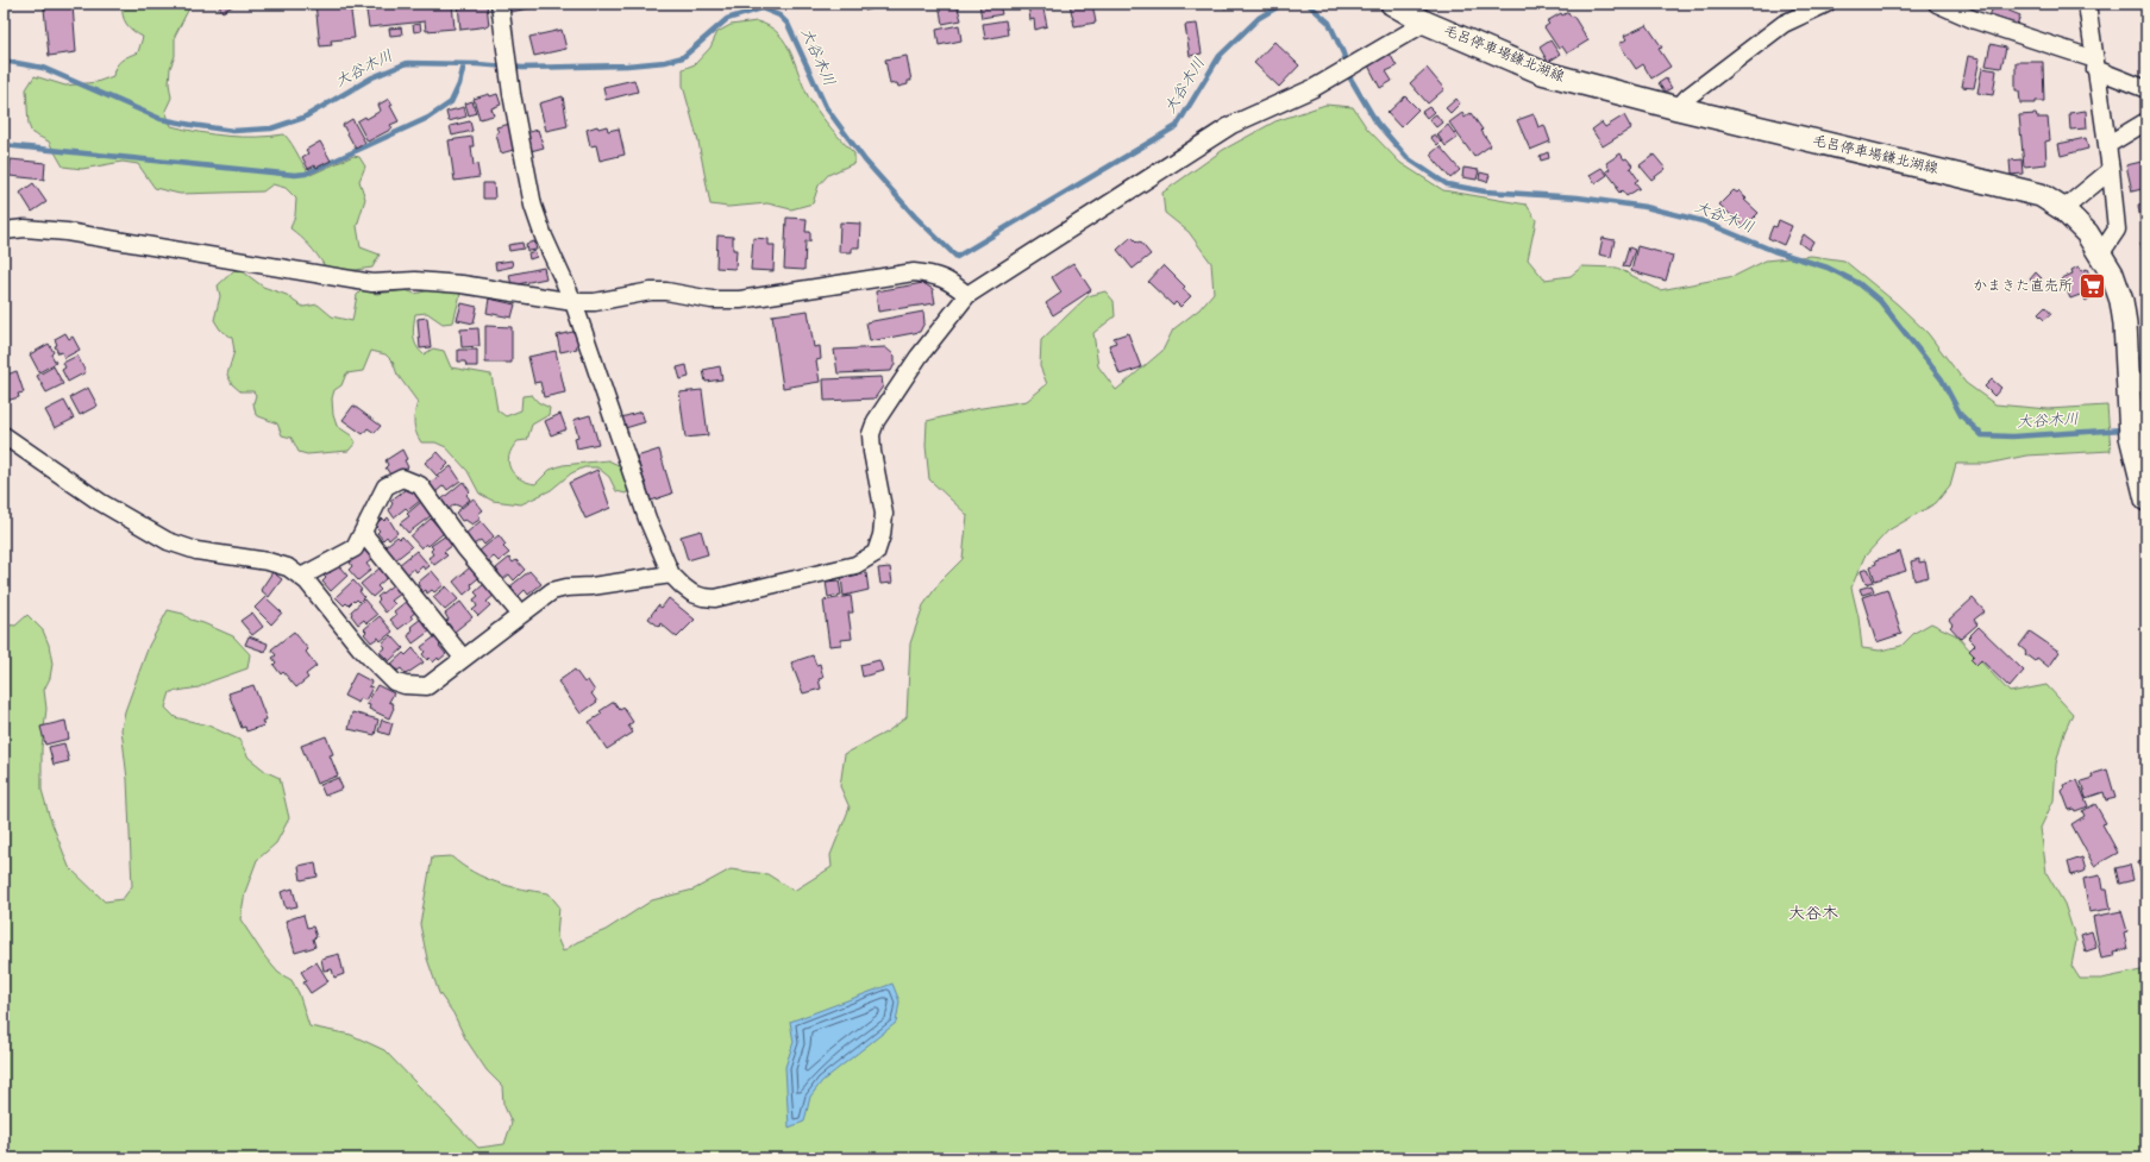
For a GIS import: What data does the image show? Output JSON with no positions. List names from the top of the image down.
{
  "streets": {
    "main road": ["毛呂停車場鎌北湖線"]
  },
  "districts": ["大谷木"],
  "water": ["大谷木川"],
  "places": {
    "supermarket": ["かまきた直売所"]
  }
}
